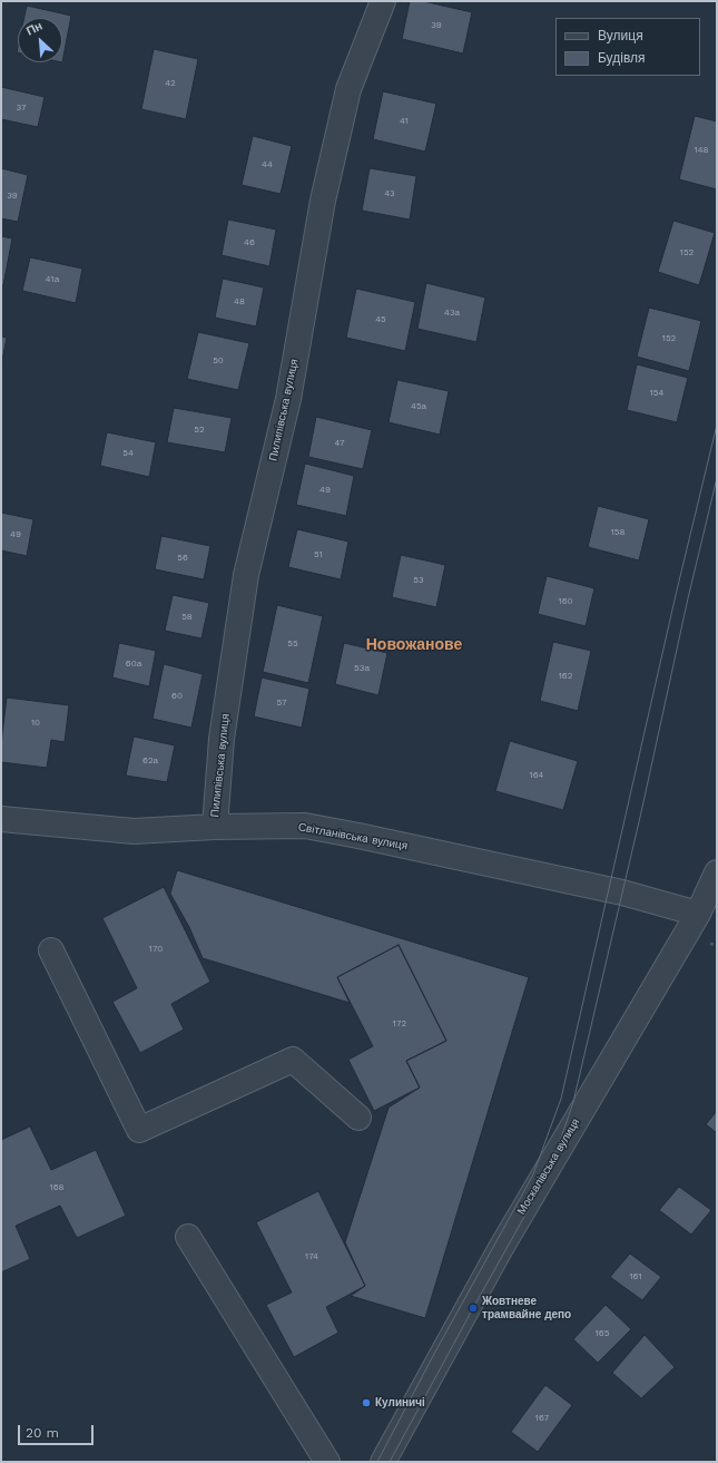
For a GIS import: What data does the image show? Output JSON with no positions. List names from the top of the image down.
{
  "streets": {
    "street": ["Пилипівська вулиця", "Світланівська вулиця", "Москалівська вулиця"]
  },
  "crossings": [
    ["Пилипівська вулиця", "Світланівська вулиця"],
    ["Світланівська вулиця", "Москалівська вулиця"]
  ],
  "districts": ["Новожанове"],
  "places": ["Жовтневе трамвайне депо", "Кулиничі"],
  "house_numbers": [
    "39",
    "42",
    "37",
    "41",
    "148",
    "44",
    "43",
    "39",
    "46",
    "152",
    "41а",
    "48",
    "43а",
    "45",
    "152",
    "50",
    "154",
    "45а",
    "52",
    "47",
    "54",
    "49",
    "158",
    "49",
    "51",
    "56",
    "53",
    "160",
    "58",
    "55",
    "60а",
    "53а",
    "162",
    "60",
    "57",
    "10",
    "62а",
    "164",
    "170",
    "172",
    "168",
    "174",
    "161",
    "165",
    "167"
  ],
  "legend": ["Вулиця", "Будівля"],
  "scale_bar": "20 m",
  "north": "top left"
}
